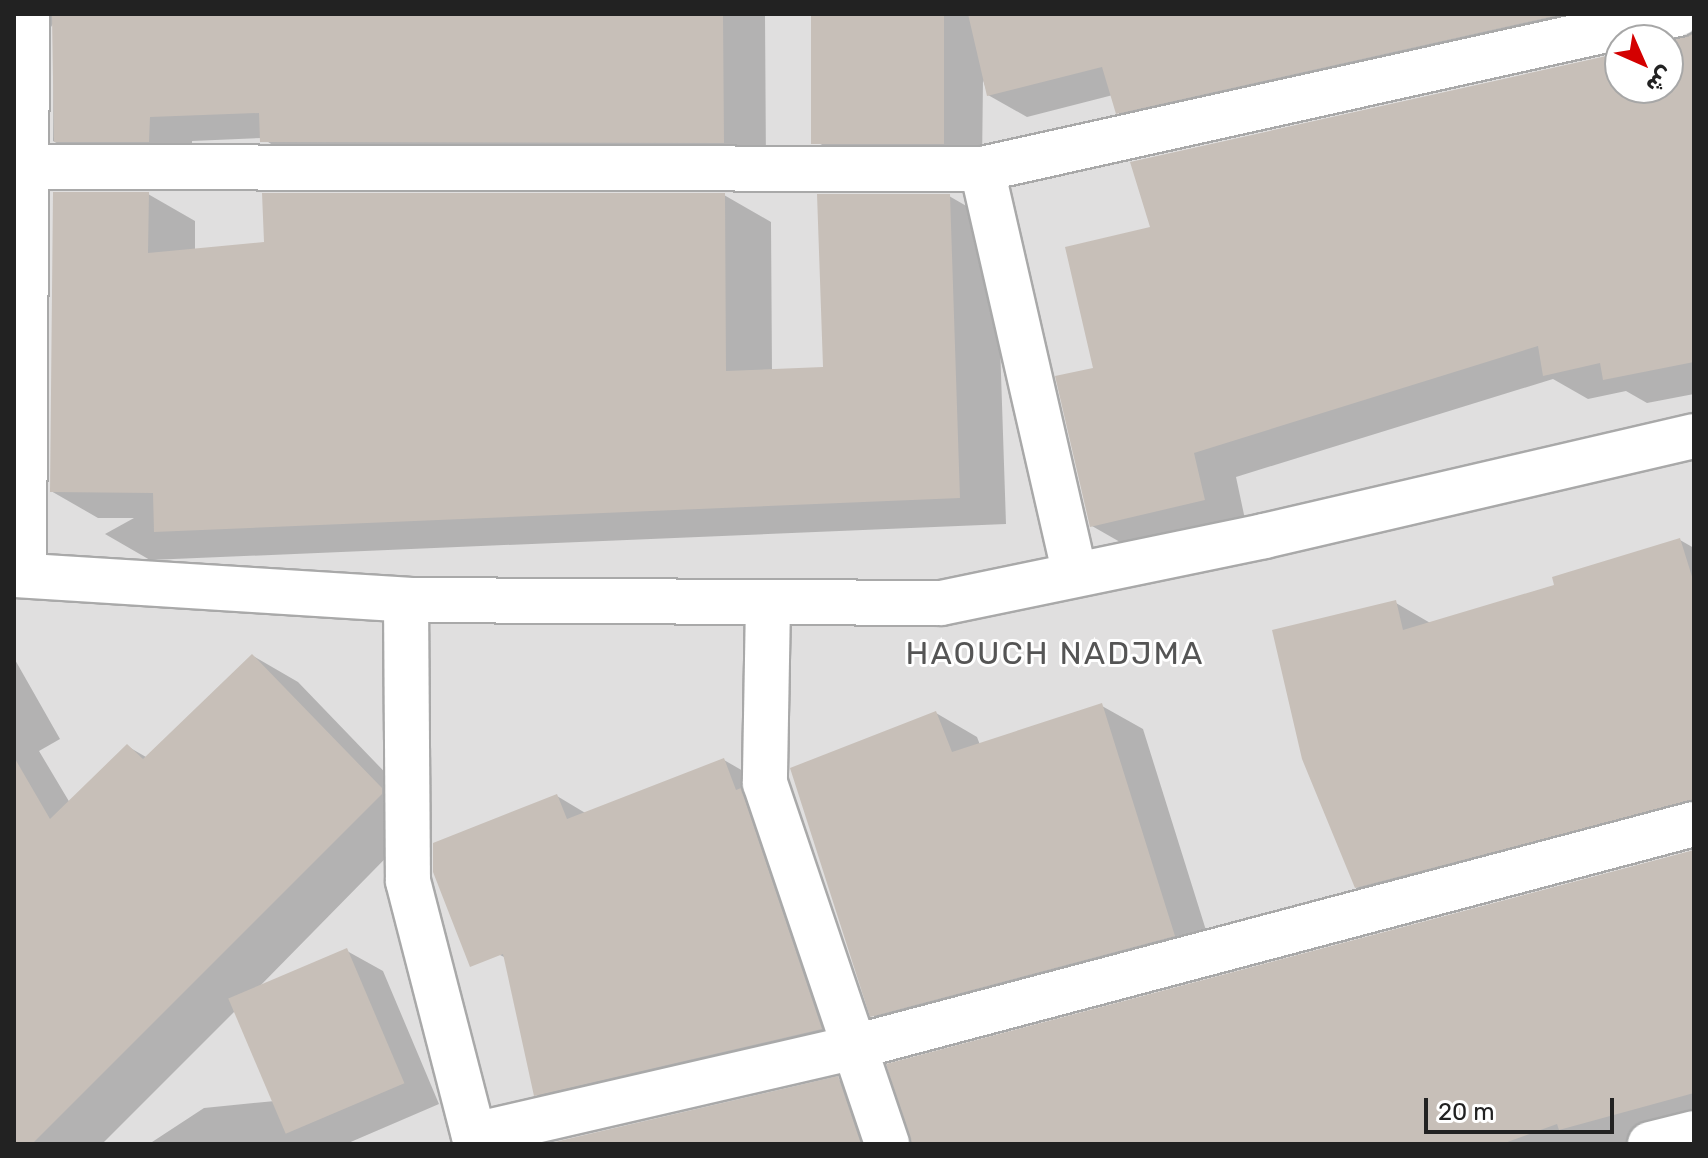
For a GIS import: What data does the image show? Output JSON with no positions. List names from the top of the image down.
{
  "districts": ["HAOUCH NADJMA"],
  "scale_bar": "20 m",
  "north": "bottom right"
}
